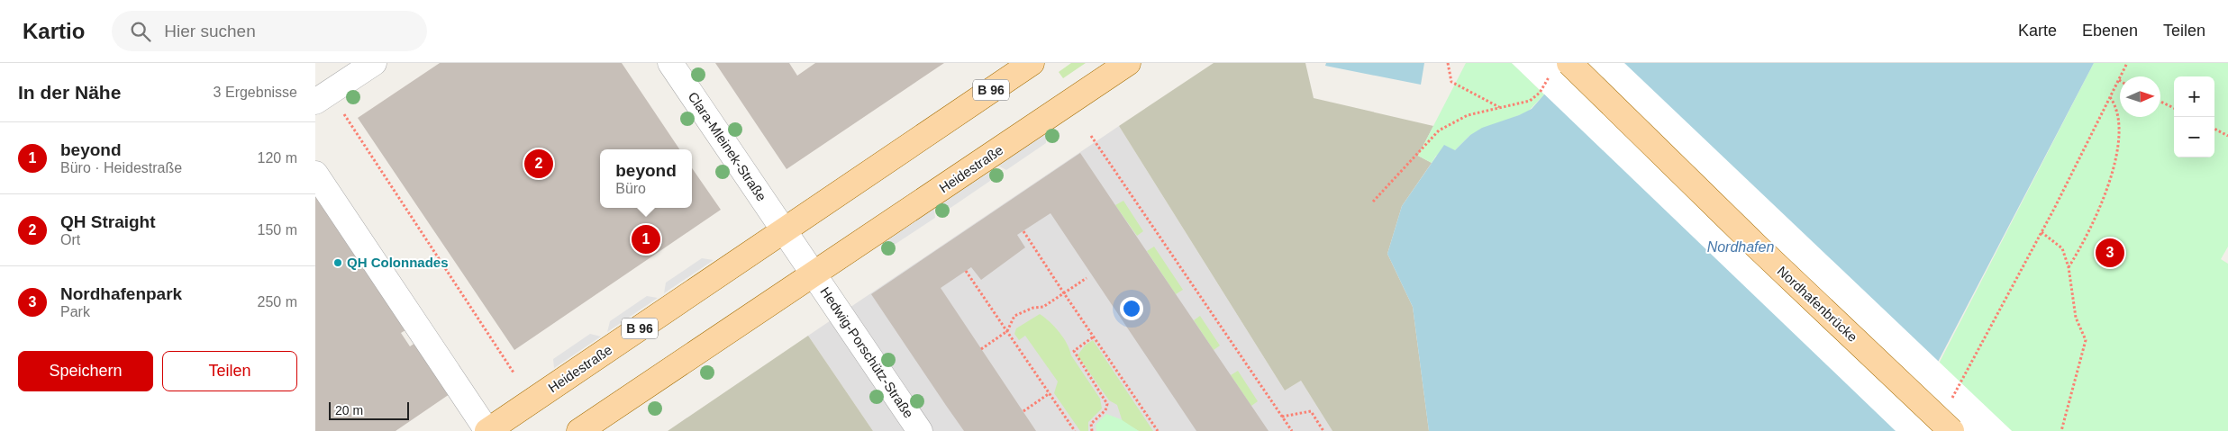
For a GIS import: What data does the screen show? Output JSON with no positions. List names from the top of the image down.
{
  "streets": {
    "main road": ["B 96", "Heidestraße", "Nordhafenbrücke"],
    "street": ["Clara-Mleinek-Straße", "Hedwig-Porschütz-Straße"]
  },
  "crossings": [
    ["Clara-Mleinek-Straße", "Heidestraße"],
    ["Heidestraße", "Hedwig-Porschütz-Straße"]
  ],
  "water": ["Nordhafen"],
  "places": ["QH Colonnades"],
  "scale_bar": "20 m",
  "north": "right",
  "page": {
    "header": "Kartio",
    "search": "Hier suchen",
    "nav": ["Karte", "Ebenen", "Teilen"],
    "heading": ["In der Nähe", "3 Ergebnisse"],
    "map_buttons": ["+", "−"],
    "list": [
      {
        "mark": "1",
        "name": "beyond",
        "note": "Büro · Heidestraße",
        "value": "120 m"
      },
      {
        "mark": "2",
        "name": "QH Straight",
        "note": "Ort",
        "value": "150 m"
      },
      {
        "mark": "3",
        "name": "Nordhafenpark",
        "note": "Park",
        "value": "250 m"
      }
    ],
    "pins": ["2", "1", "3"],
    "popup": ["beyond", "Büro"],
    "buttons": ["Speichern", "Teilen"],
    "scale": "20 m"
  }
}
